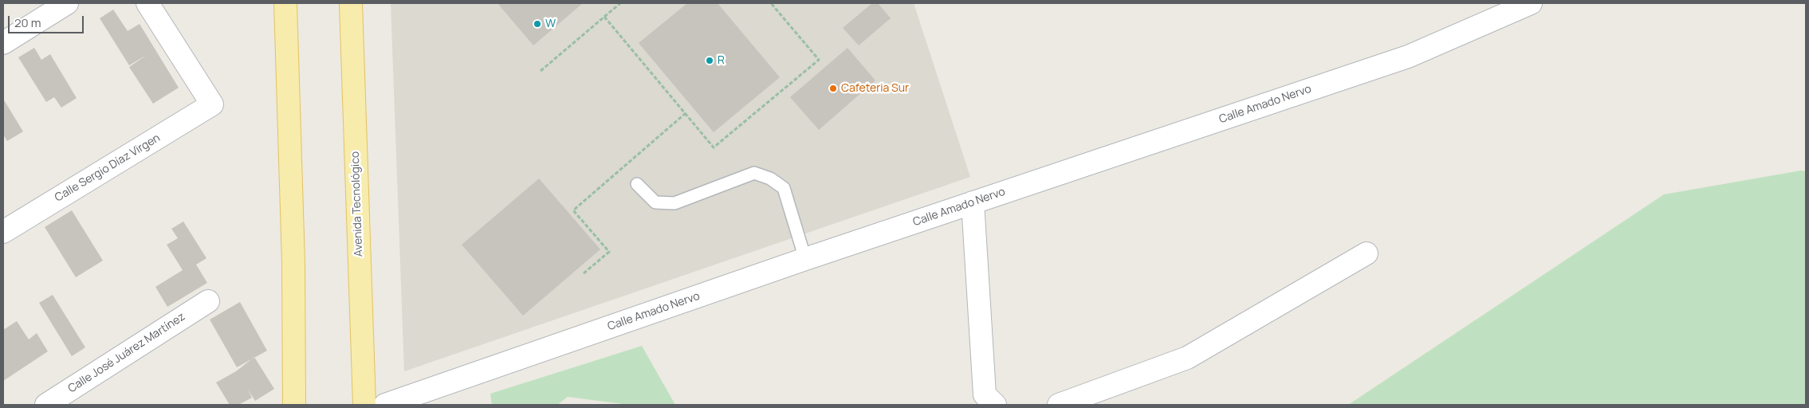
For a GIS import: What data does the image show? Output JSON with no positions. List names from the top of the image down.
{
  "streets": {
    "main road": ["Avenida Tecnológico"],
    "street": ["Calle Amado Nervo", "Calle Sergio Díaz Virgen", "Calle José Juárez Martínez"]
  },
  "places": ["W", "R", "Cafeteria Sur"],
  "scale_bar": "20 m"
}
